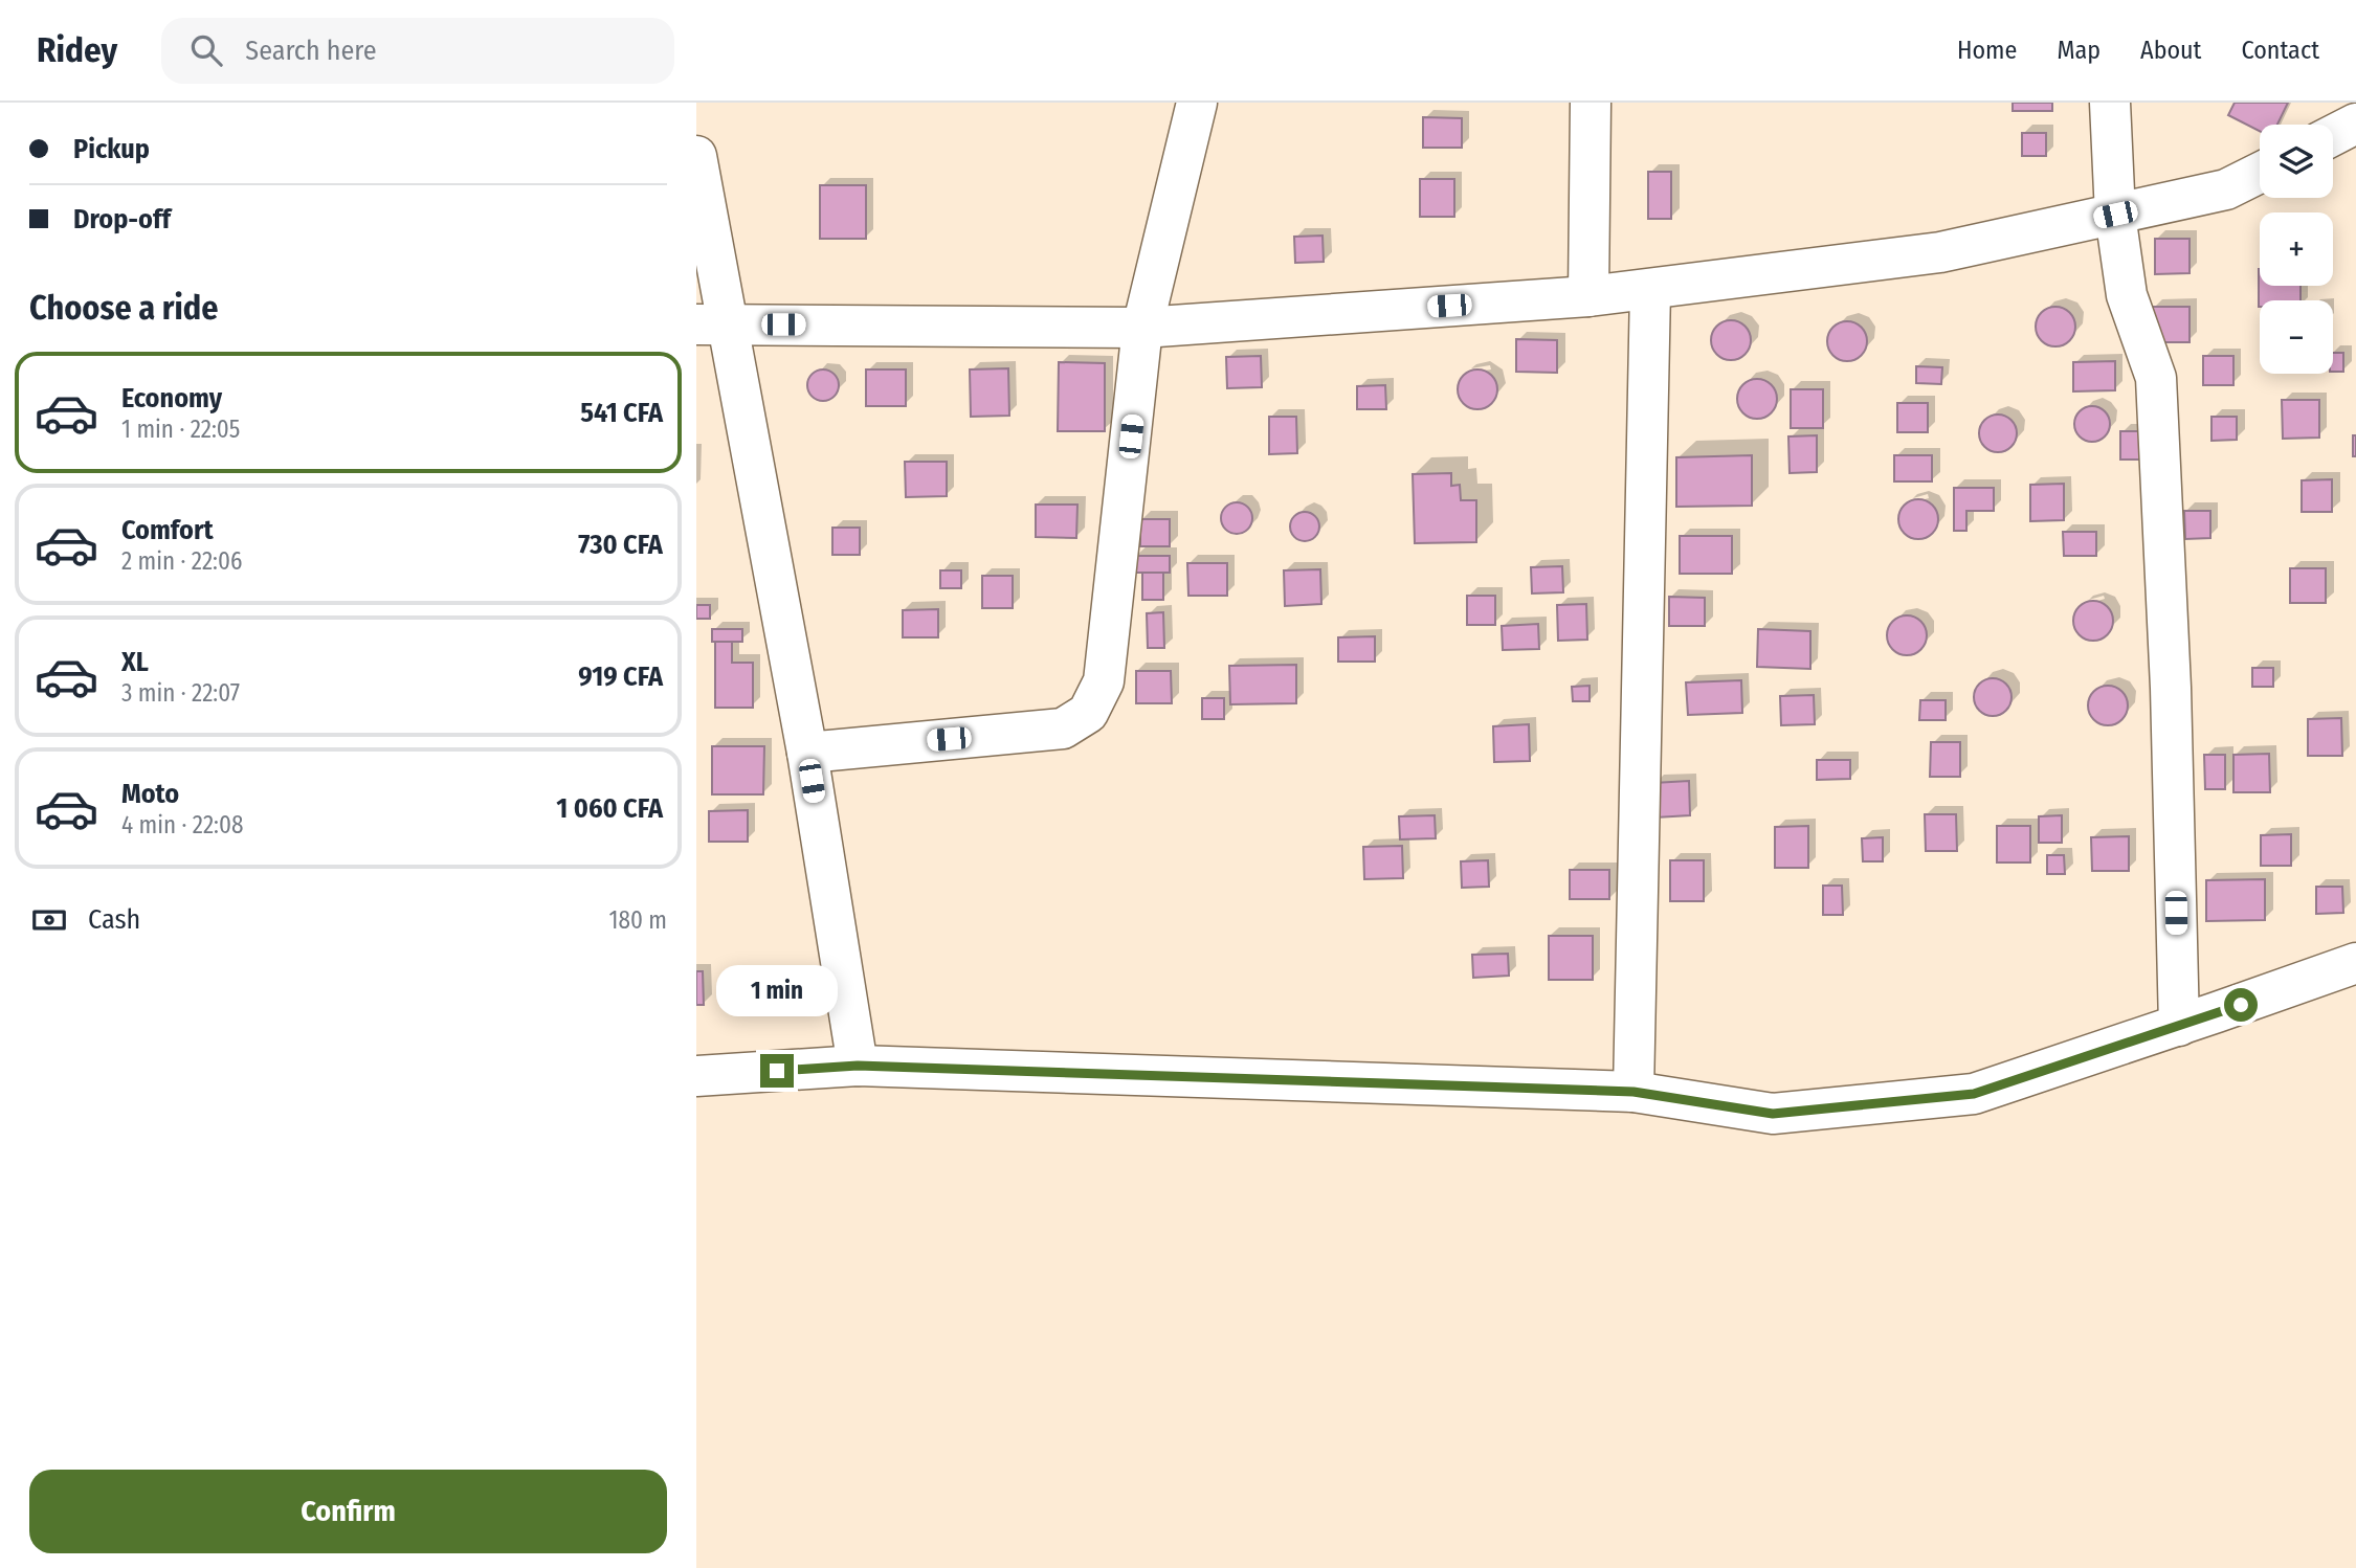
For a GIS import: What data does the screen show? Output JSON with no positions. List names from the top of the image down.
{
  "page": {
    "header": "Ridey",
    "search": "Search here",
    "nav": [
      "Home",
      "Map",
      "About",
      "Contact"
    ],
    "banner": ["Pickup", "Drop-off"],
    "map_buttons": ["+", "−"],
    "heading": "Choose a ride",
    "list": [
      {
        "name": "Economy",
        "note": "1 min · 22:05",
        "value": "541 CFA"
      },
      {
        "name": "Comfort",
        "note": "2 min · 22:06",
        "value": "730 CFA"
      },
      {
        "name": "XL",
        "note": "3 min · 22:07",
        "value": "919 CFA"
      },
      {
        "name": "Moto",
        "note": "4 min · 22:08",
        "value": "1 060 CFA"
      }
    ],
    "pay": ["Cash", "180 m"],
    "bubble": "1 min",
    "buttons": "Confirm"
  }
}
